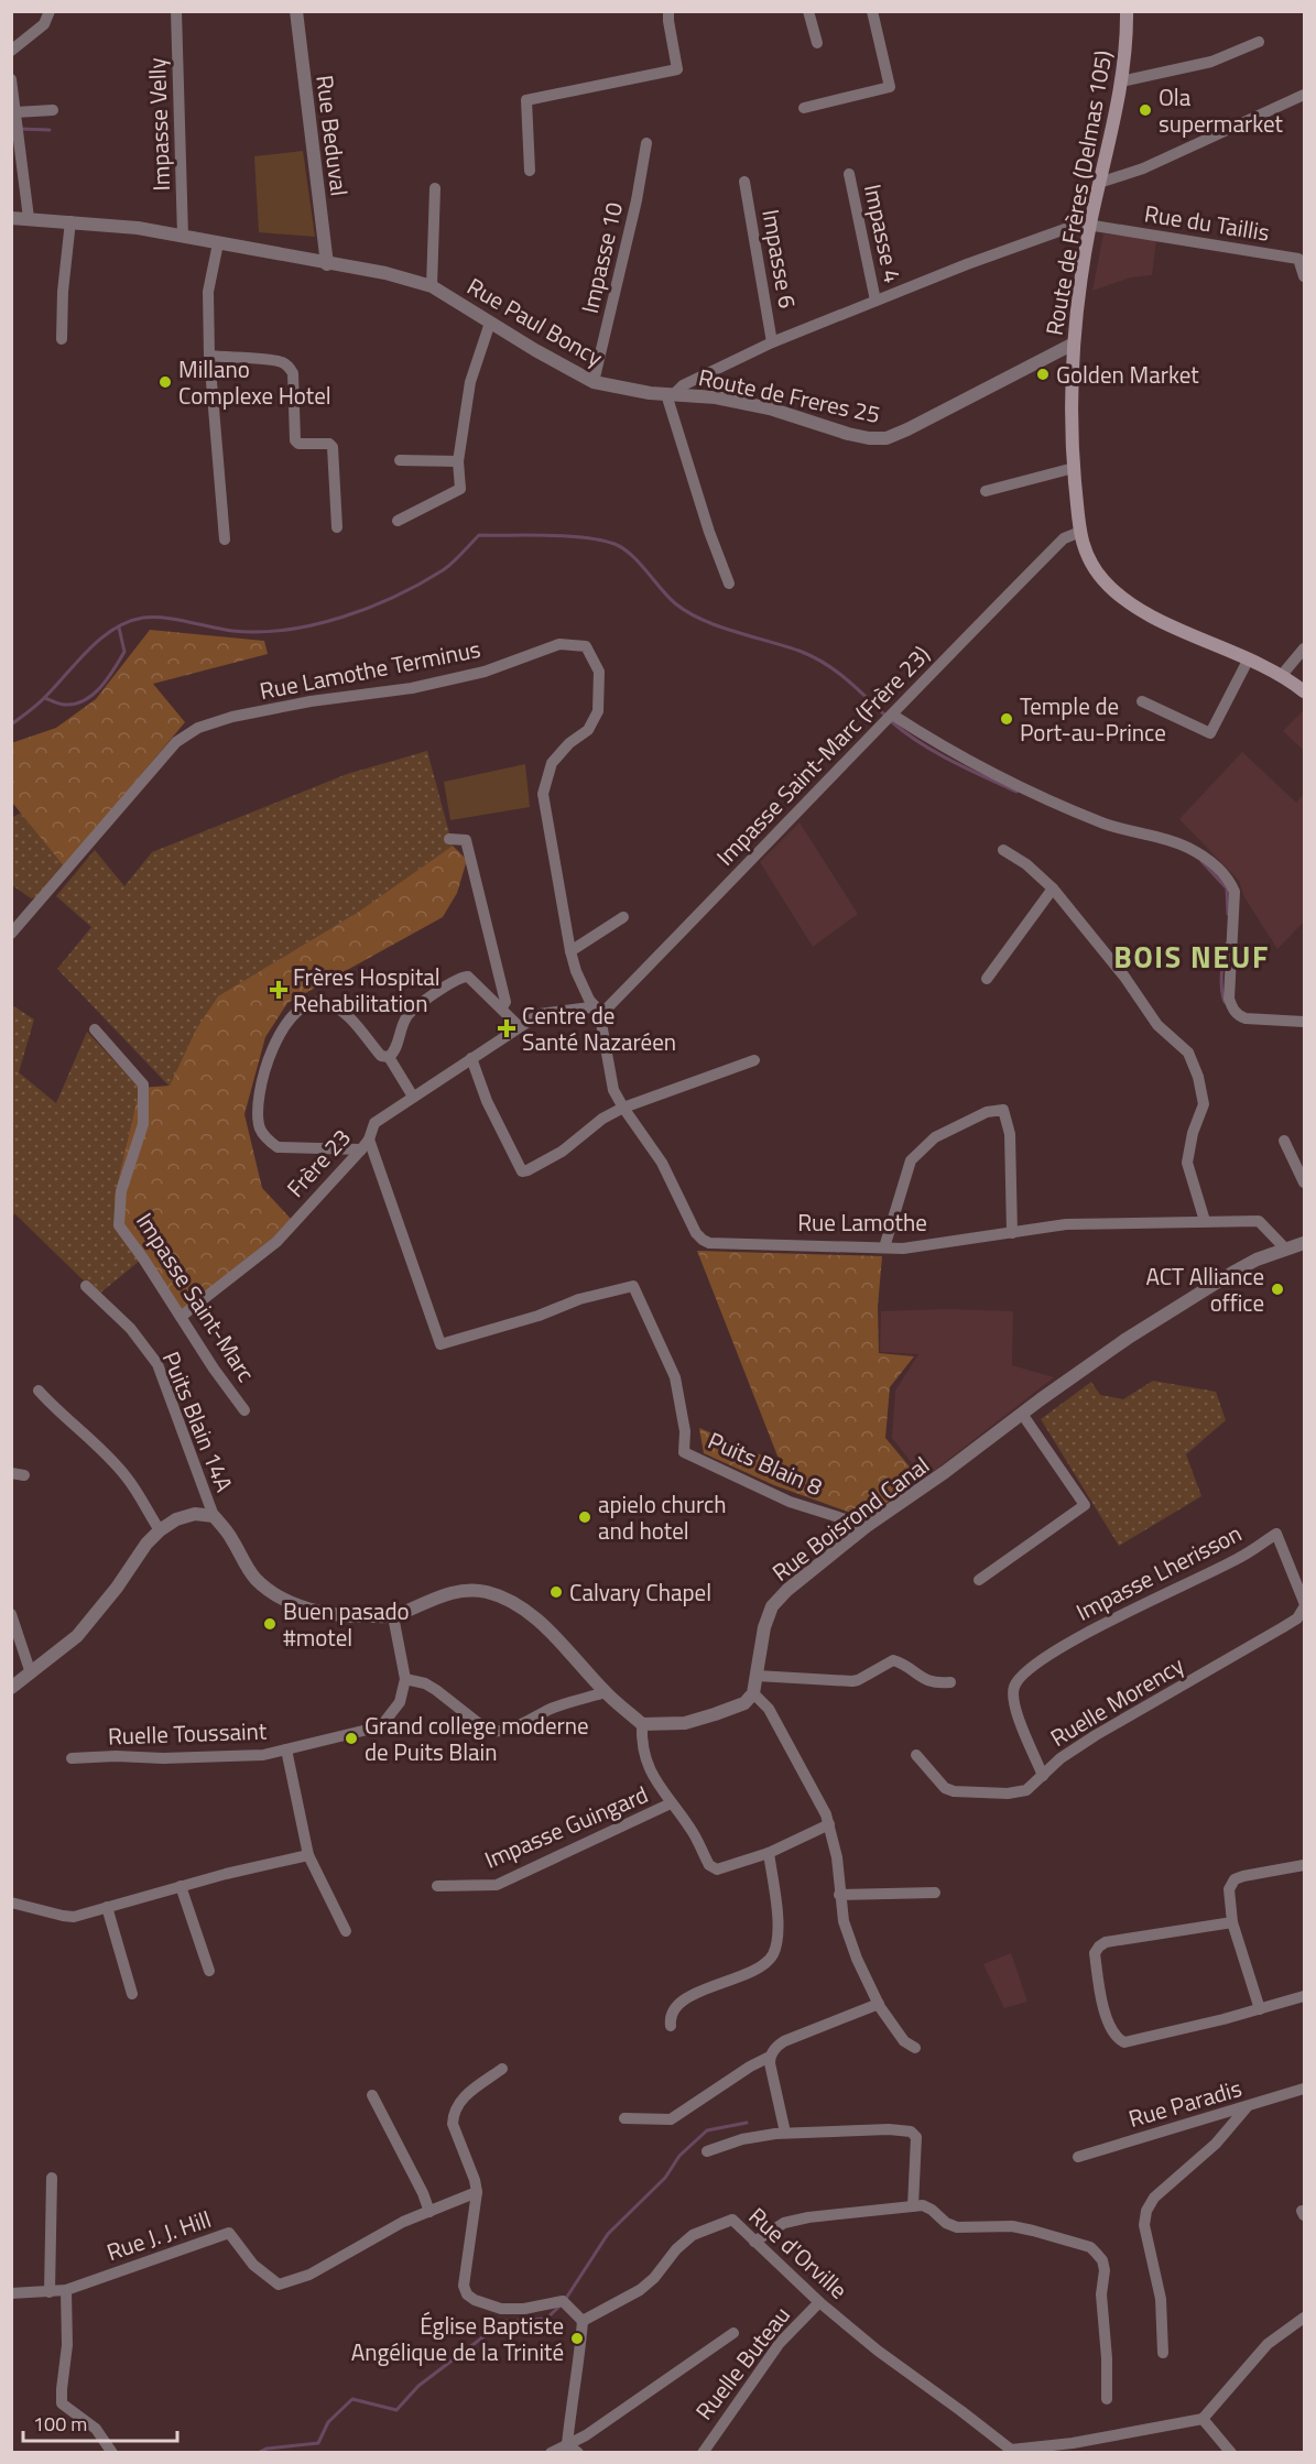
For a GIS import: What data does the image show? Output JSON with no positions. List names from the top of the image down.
{
  "streets": {
    "main road": ["Route de Frères (Delmas 105)"],
    "street": [
      "Impasse Velly",
      "Rue Beduval",
      "Rue du Taillis",
      "Impasse 4",
      "Impasse 10",
      "Impasse 6",
      "Rue Paul Boncy",
      "Route de Freres 25",
      "Rue Lamothe Terminus",
      "Impasse Saint-Marc (Frère 23)",
      "Frère 23",
      "Rue Lamothe",
      "Impasse Saint-Marc",
      "Puits Blain 14A",
      "Puits Blain 8",
      "Rue Boisrond Canal",
      "Impasse Lherisson",
      "Ruelle Morency",
      "Ruelle Toussaint",
      "Impasse Guingard",
      "Rue Paradis",
      "Rue J. J. Hill",
      "Rue d'Orville",
      "Ruelle Buteau"
    ]
  },
  "crossings": [
    ["Impasse Velly", "Rue Paul Boncy"],
    ["Rue Beduval", "Rue Paul Boncy"],
    ["Route de Frères (Delmas 105)", "Rue du Taillis"],
    ["Route de Frères (Delmas 105)", "Route de Freres 25"],
    ["Route de Frères (Delmas 105)", "Impasse Saint-Marc (Frère 23)"],
    ["Impasse 10", "Rue Paul Boncy"],
    ["Rue Paul Boncy", "Route de Freres 25"],
    ["Rue Lamothe Terminus", "Impasse Saint-Marc (Frère 23)"],
    ["Rue Lamothe Terminus", "Frère 23"],
    ["Rue Lamothe Terminus", "Rue Lamothe"],
    ["Impasse Saint-Marc (Frère 23)", "Frère 23"],
    ["Impasse Saint-Marc (Frère 23)", "Rue Lamothe"],
    ["Frère 23", "Rue Lamothe"],
    ["Frère 23", "Impasse Saint-Marc"],
    ["Frère 23", "Puits Blain 8"],
    ["Rue Lamothe", "Rue Boisrond Canal"],
    ["Puits Blain 8", "Rue Boisrond Canal"],
    ["Impasse Lherisson", "Ruelle Morency"],
    ["Rue d'Orville", "Ruelle Buteau"]
  ],
  "districts": ["BOIS NEUF"],
  "places": {
    "other": [
      "Ola supermarket",
      "Golden Market",
      "Millano Complexe Hotel",
      "Temple de Port-au-Prince",
      "ACT Alliance office",
      "apielo church and hotel",
      "Calvary Chapel",
      "Buen pasado #motel",
      "Grand college moderne de Puits Blain",
      "Église Baptiste Angélique de la Trinité"
    ],
    "health": ["Frères Hospital Rehabilitation", "Centre de Santé Nazaréen"]
  },
  "scale_bar": "100 m"
}
